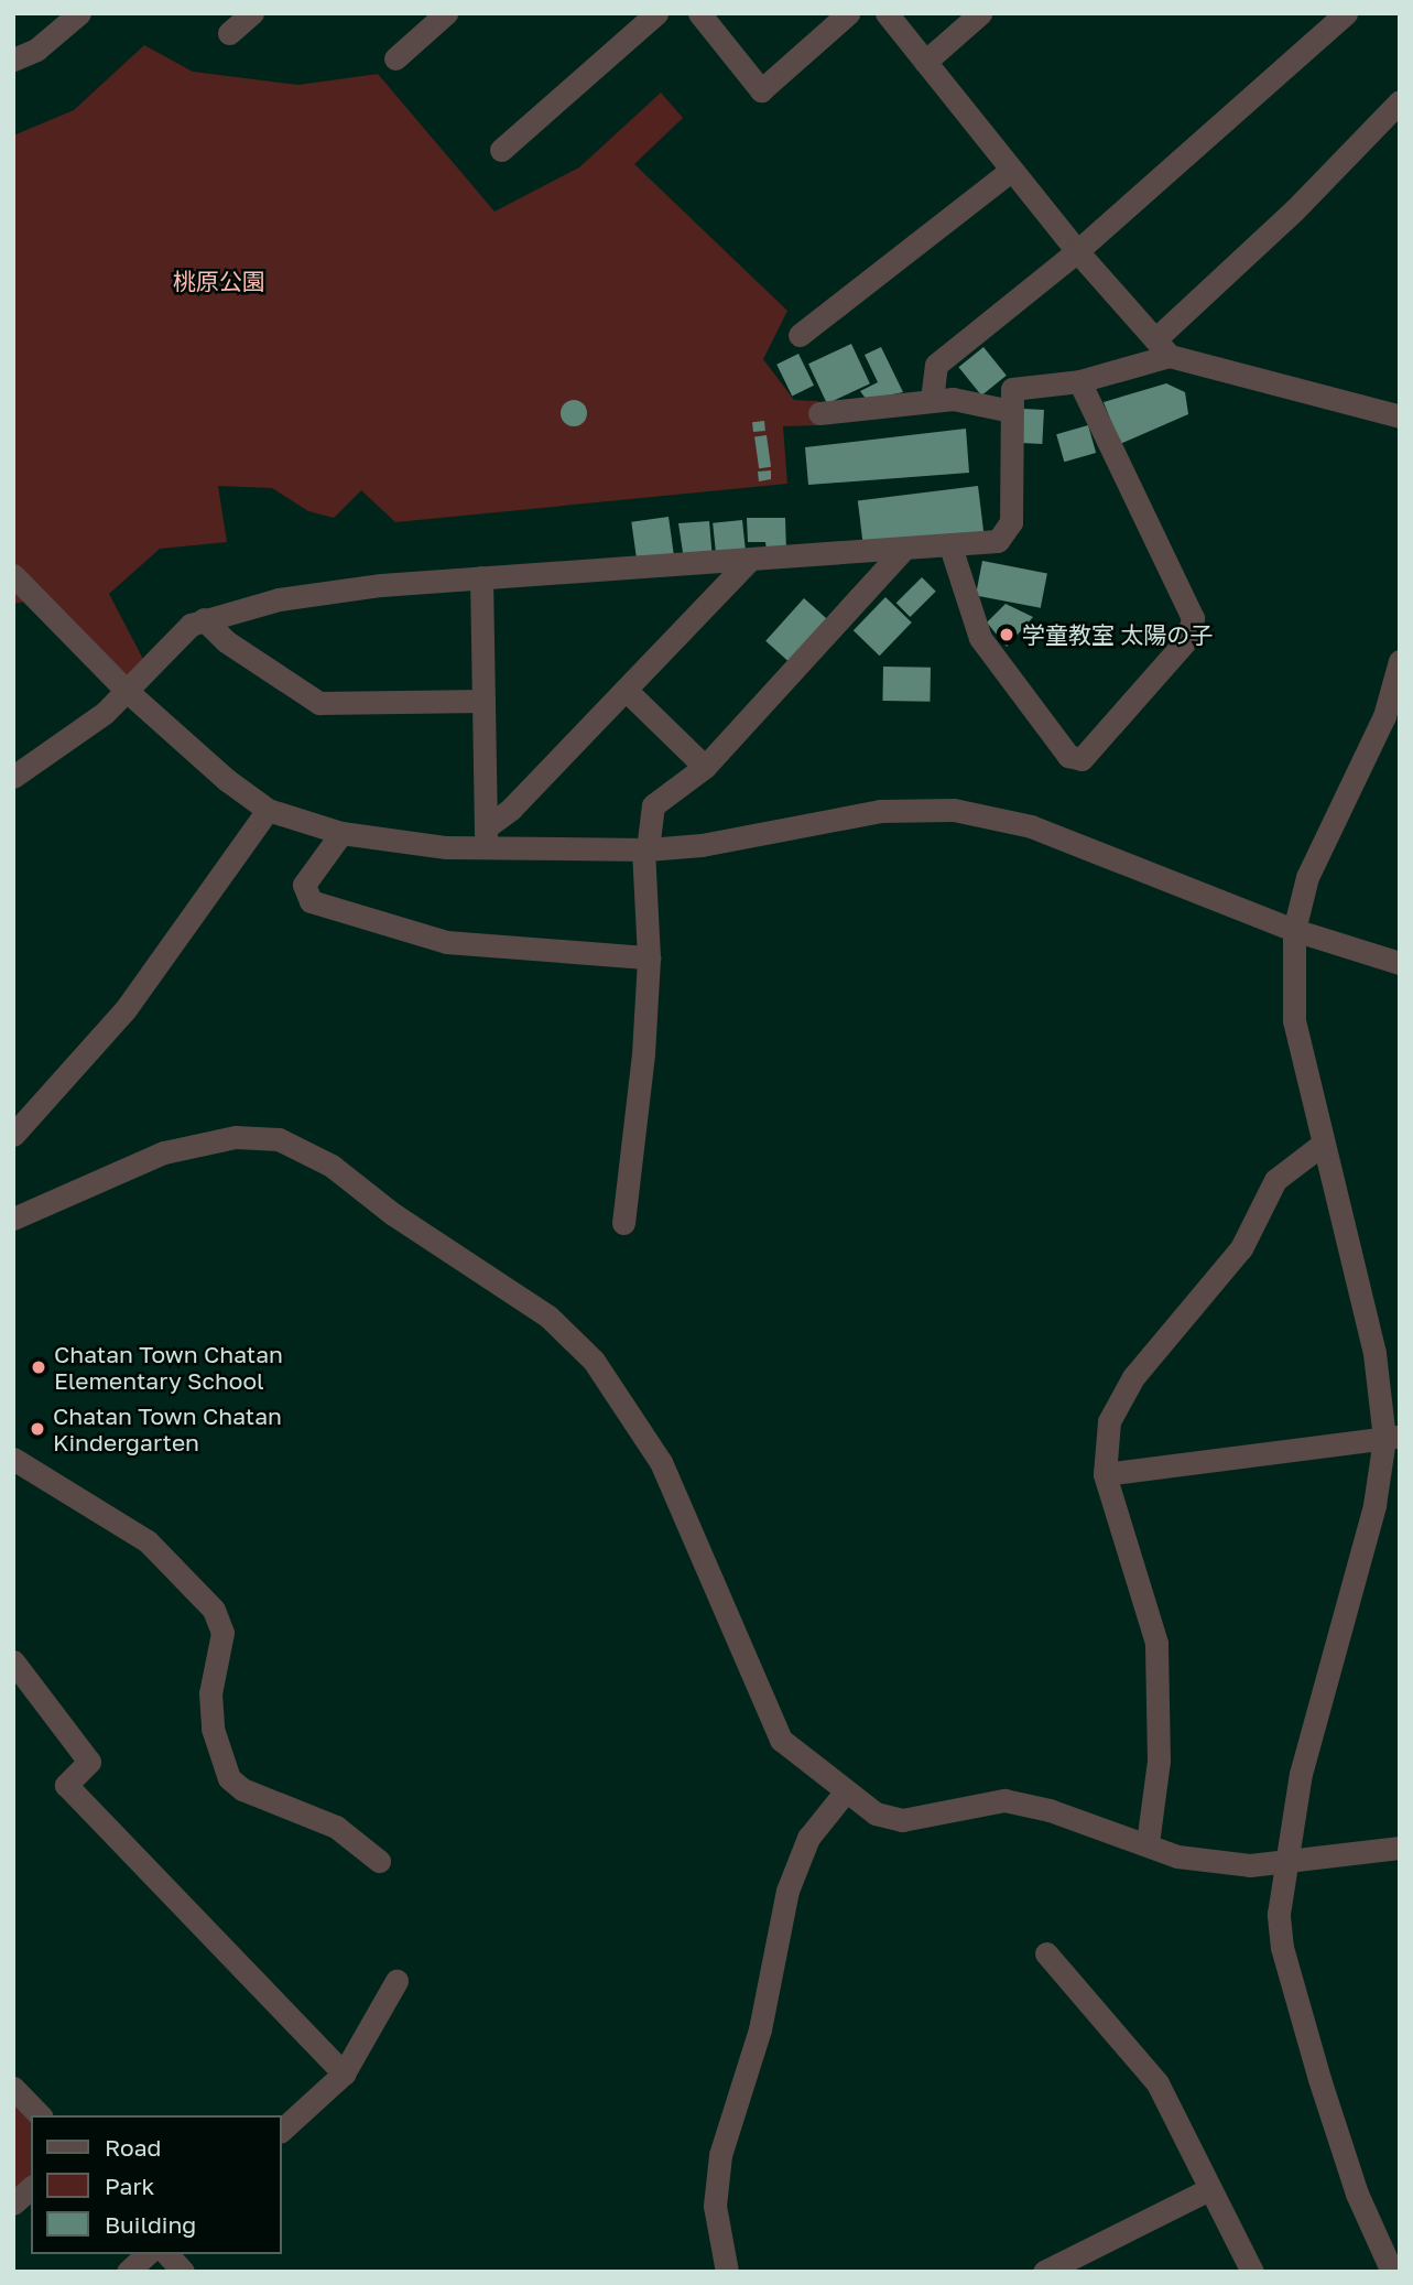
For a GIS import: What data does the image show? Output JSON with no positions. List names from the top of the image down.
{
  "parks": ["桃原公園"],
  "places": ["学童教室 太陽の子", "Chatan Town Chatan Elementary School", "Chatan Town Chatan Kindergarten"],
  "legend": ["Road", "Park", "Building"]
}
